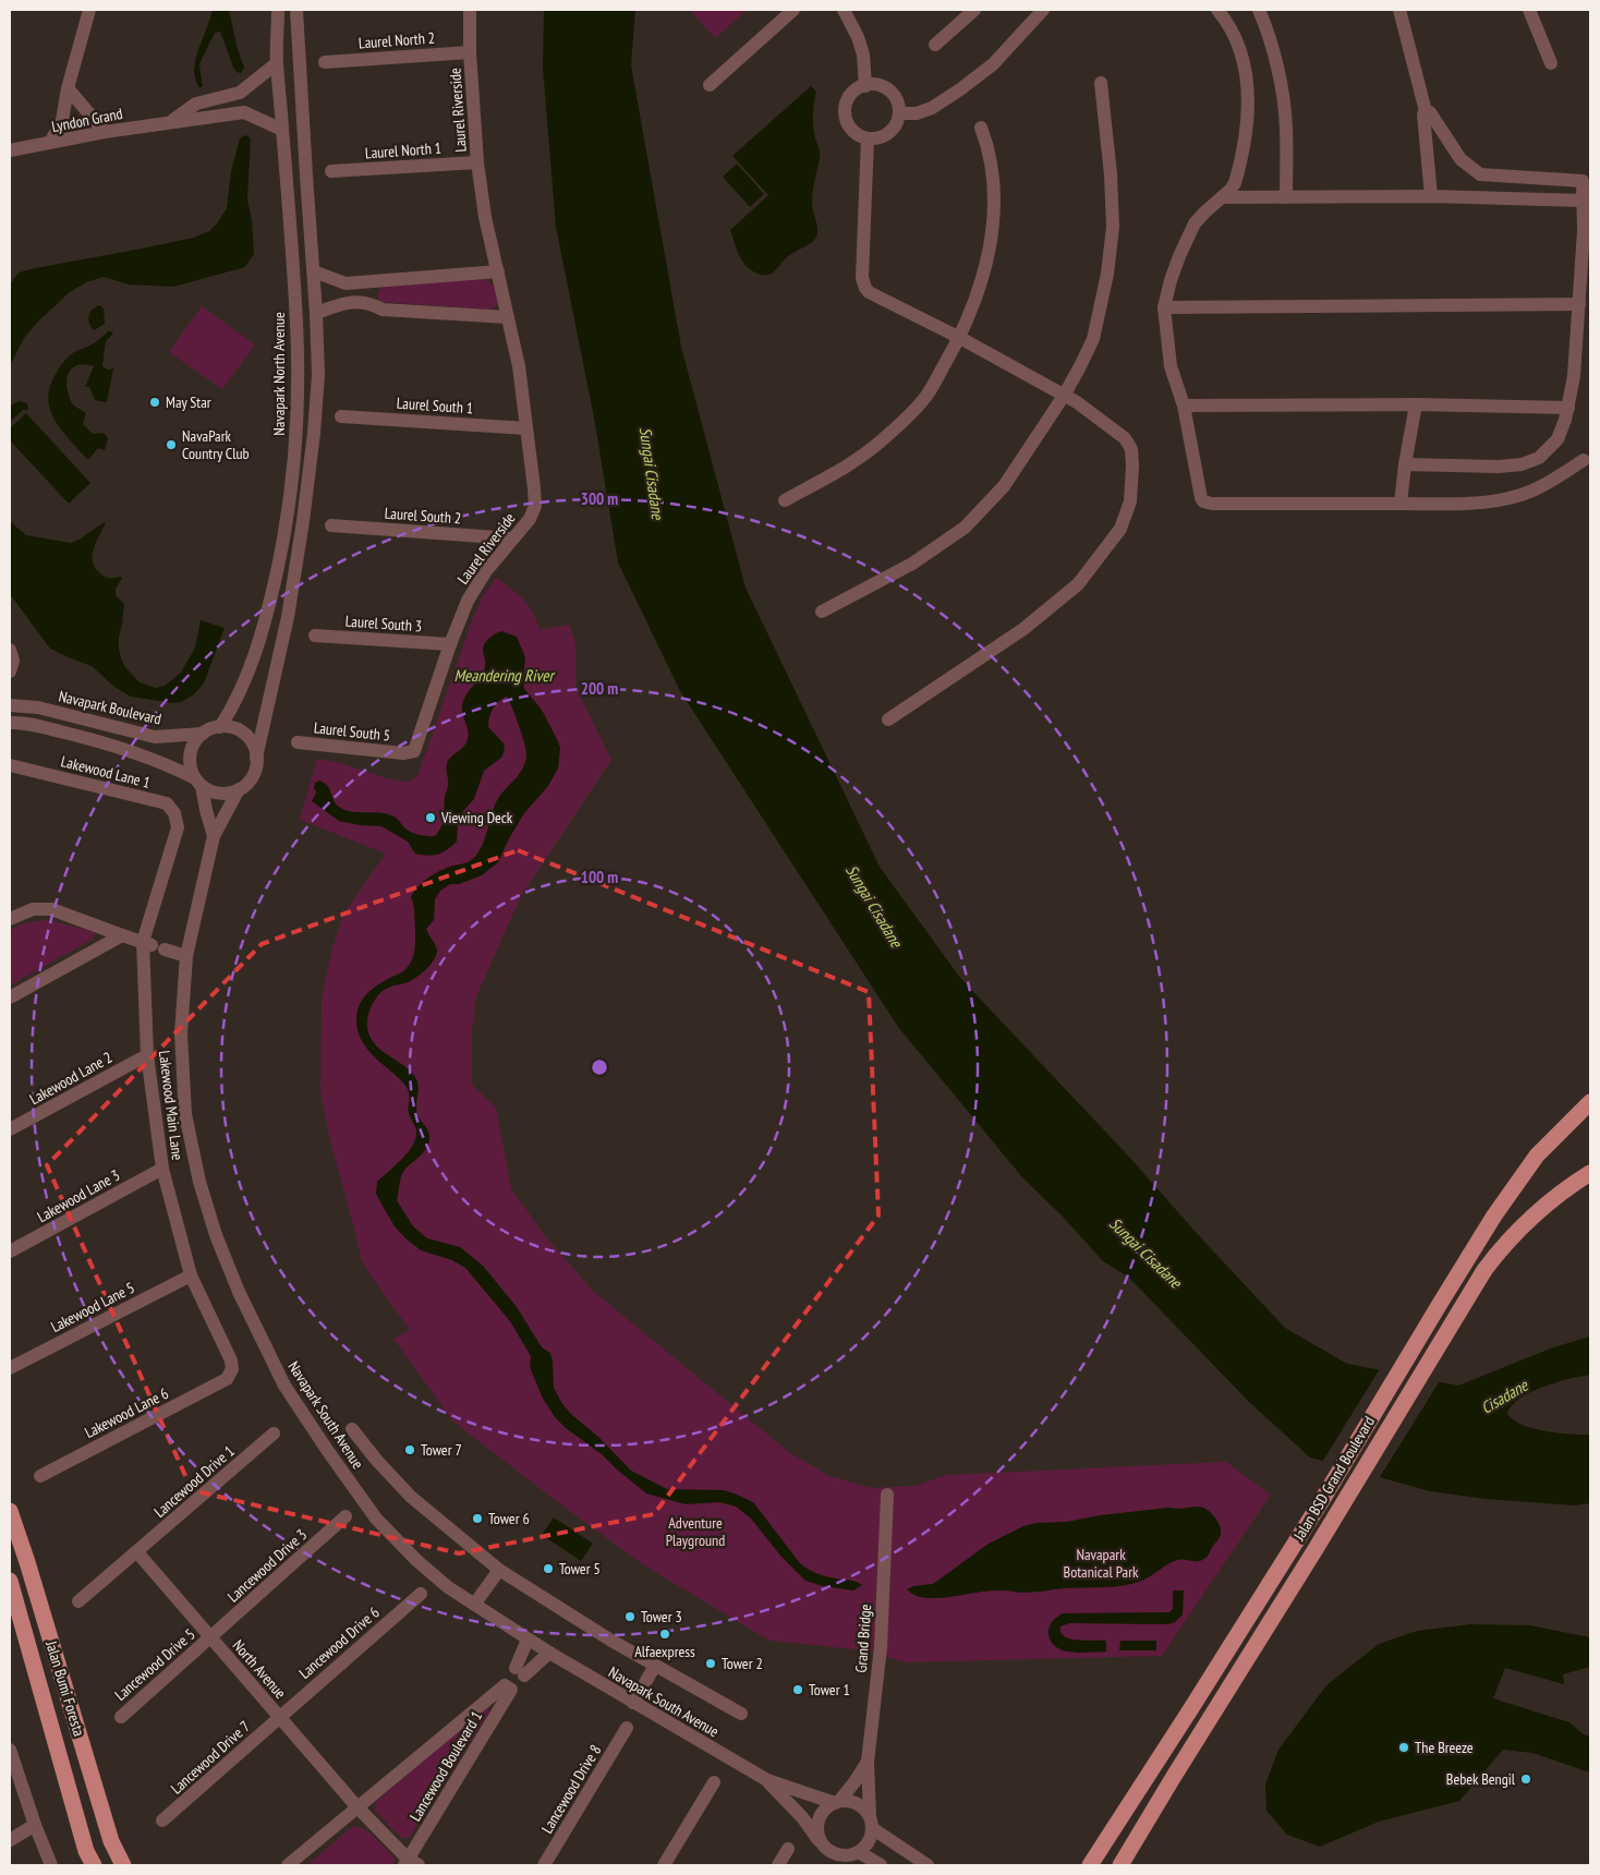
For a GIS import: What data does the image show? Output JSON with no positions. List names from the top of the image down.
{
  "streets": {
    "main road": ["Jalan BSD Grand Boulevard", "Jalan Bumi Foresta"],
    "street": [
      "Laurel North 2",
      "Laurel Riverside",
      "Lyndon Grand",
      "Laurel North 1",
      "Navapark North Avenue",
      "Laurel South 1",
      "Laurel South 2",
      "Laurel South 3",
      "Navapark Boulevard",
      "Laurel South 5",
      "Lakewood Lane 1",
      "Lakewood Lane 2",
      "Lakewood Main Lane",
      "Lakewood Lane 3",
      "Lakewood Lane 5",
      "Lakewood Lane 6",
      "Navapark South Avenue",
      "Lancewood Drive 1",
      "Lancewood Drive 3",
      "Grand Bridge",
      "Lancewood Drive 6",
      "Lancewood Drive 5",
      "North Avenue",
      "Lancewood Drive 7",
      "Lancewood Boulevard 1",
      "Lancewood Drive 8"
    ]
  },
  "crossings": [
    ["Laurel North 2", "Laurel Riverside"],
    ["Laurel Riverside", "Laurel North 1"],
    ["Laurel Riverside", "Laurel South 1"],
    ["Laurel Riverside", "Laurel South 2"],
    ["Laurel Riverside", "Laurel South 3"],
    ["Laurel Riverside", "Laurel South 5"],
    ["Lyndon Grand", "Navapark North Avenue"],
    ["Navapark North Avenue", "Navapark Boulevard"],
    ["Navapark North Avenue", "Navapark South Avenue"],
    ["Navapark Boulevard", "Navapark South Avenue"],
    ["Lakewood Lane 1", "Lakewood Main Lane"],
    ["Lakewood Lane 2", "Lakewood Main Lane"],
    ["Lakewood Main Lane", "Lakewood Lane 3"],
    ["Lakewood Main Lane", "Lakewood Lane 5"],
    ["Lakewood Main Lane", "Lakewood Lane 6"],
    ["Navapark South Avenue", "Grand Bridge"],
    ["Lancewood Drive 1", "North Avenue"],
    ["Lancewood Drive 3", "Lancewood Drive 5"],
    ["Lancewood Drive 3", "North Avenue"],
    ["Lancewood Drive 6", "North Avenue"],
    ["Lancewood Drive 6", "Lancewood Drive 7"],
    ["Lancewood Drive 5", "North Avenue"],
    ["North Avenue", "Lancewood Drive 7"],
    ["North Avenue", "Lancewood Boulevard 1"]
  ],
  "water": ["Sungai Cisadane", "Meandering River", "Cisadane"],
  "parks": ["Adventure Playground", "Navapark Botanical Park"],
  "places": [
    "May Star",
    "NavaPark Country Club",
    "Viewing Deck",
    "Tower 7",
    "Tower 6",
    "Tower 5",
    "Tower 3",
    "Alfaexpress",
    "Tower 2",
    "Tower 1",
    "The Breeze",
    "Bebek Bengil"
  ],
  "rings": ["300 m", "200 m", "100 m"]
}
